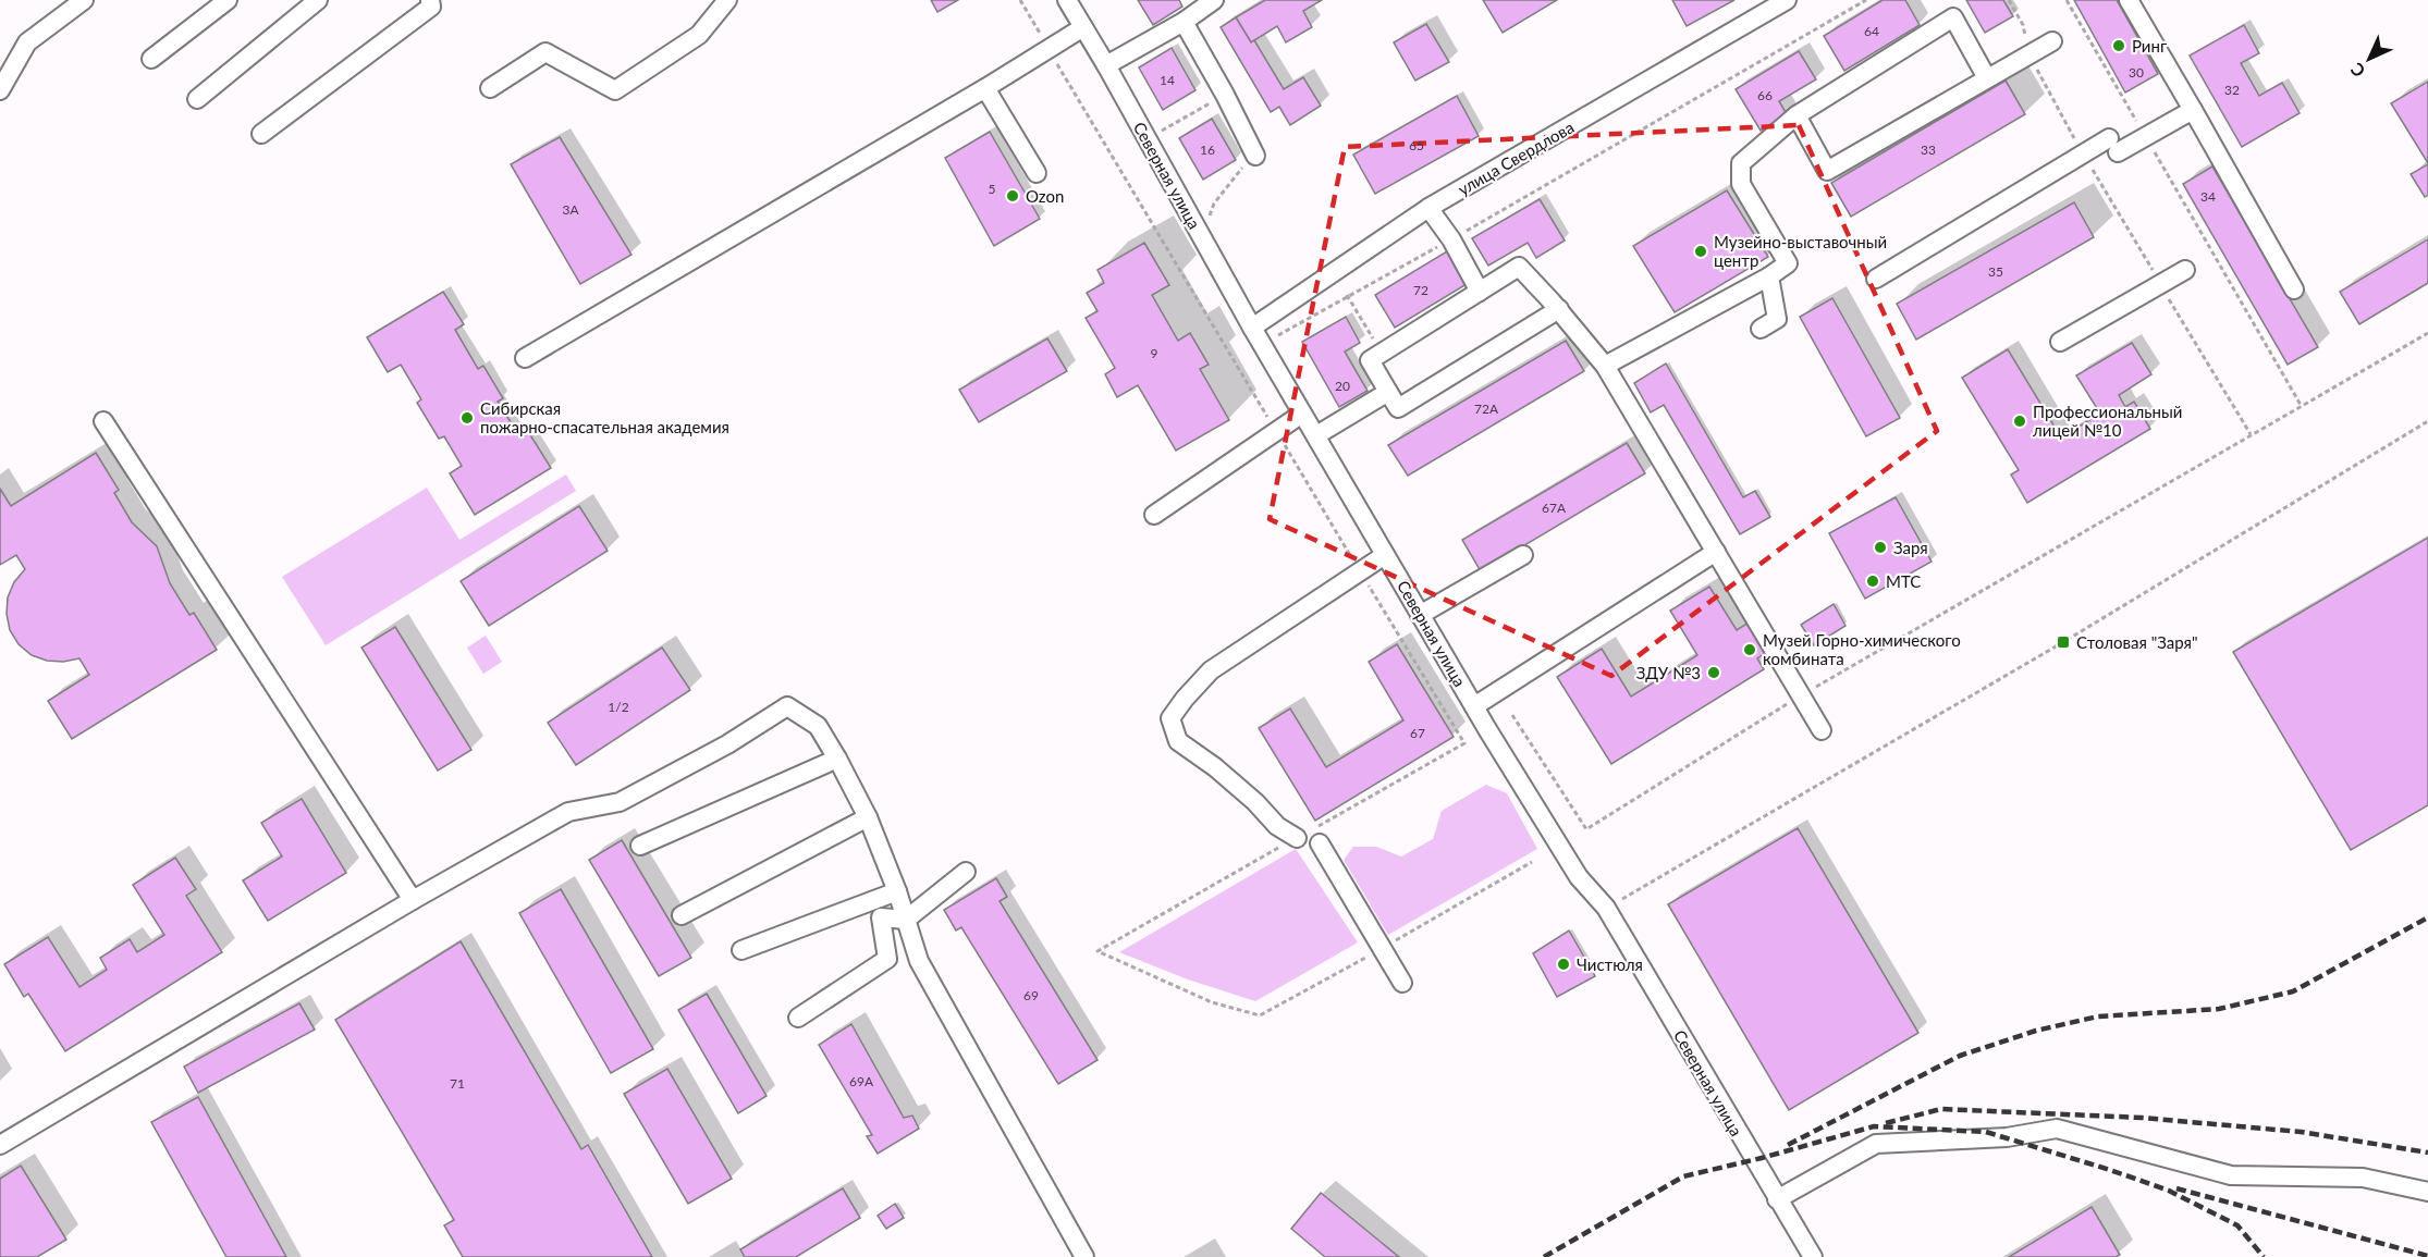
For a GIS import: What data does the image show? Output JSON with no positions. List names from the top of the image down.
{
  "streets": {
    "street": ["улица Свердлова", "Северная улица"]
  },
  "crossings": [
    ["улица Свердлова", "Северная улица"]
  ],
  "places": {
    "other": [
      "Ринг",
      "Ozon",
      "Музейно-выставочный центр",
      "Сибирская пожарно-спасательная академия",
      "Профессиональный лицей №10",
      "Заря",
      "МТС",
      "Музей Горно-химического комбината",
      "ЗДУ №3",
      "Чистюля"
    ],
    "transit": ["Столовая \"Заря\""]
  },
  "house_numbers": [
    "64",
    "30",
    "14",
    "32",
    "66",
    "65",
    "16",
    "33",
    "5",
    "34",
    "3А",
    "35",
    "72",
    "9",
    "20",
    "72А",
    "67А",
    "1/2",
    "67",
    "69",
    "69А",
    "71"
  ],
  "north": "bottom left"
}
